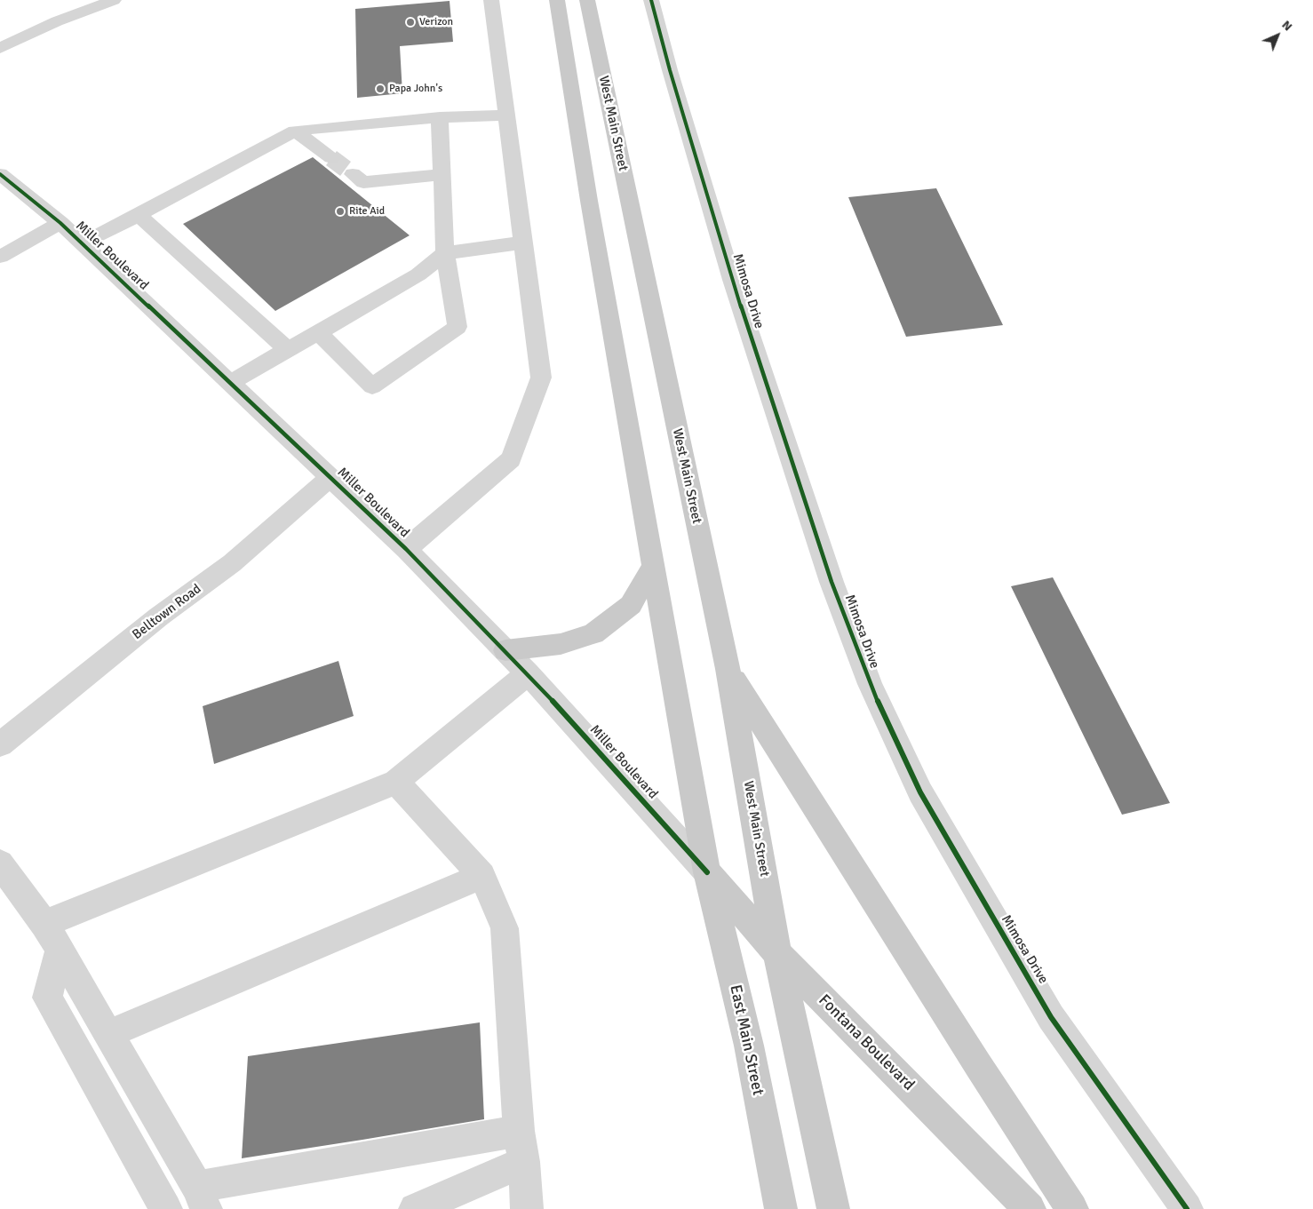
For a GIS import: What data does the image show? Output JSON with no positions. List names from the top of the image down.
{
  "streets": {
    "main road": ["West Main Street", "East Main Street", "Fontana Boulevard"],
    "street": ["Miller Boulevard", "Mimosa Drive", "Belltown Road"]
  },
  "crossings": [
    ["West Main Street", "Fontana Boulevard"],
    ["Miller Boulevard", "Belltown Road"],
    ["Miller Boulevard", "East Main Street"],
    ["Miller Boulevard", "Fontana Boulevard"],
    ["East Main Street", "Fontana Boulevard"]
  ],
  "places": ["Verizon", "Papa John's", "Rite Aid"],
  "north": "top right"
}
